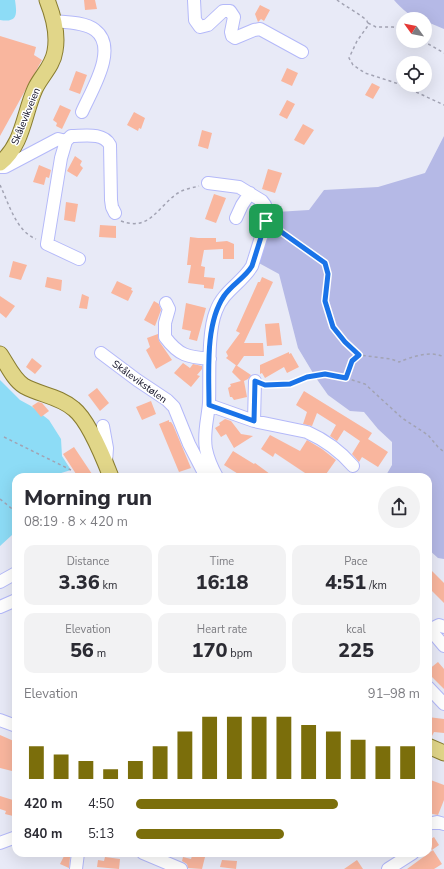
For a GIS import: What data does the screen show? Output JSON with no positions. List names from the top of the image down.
{
  "streets": {
    "main road": ["Skålevikveien"],
    "street": ["Skålevikstølen"]
  },
  "north": "top left",
  "page": {
    "heading": ["Morning run", "08:19 · 8 × 420 m"],
    "stats": [
      ["Distance", "3.36 km"],
      ["Time", "16:18"],
      ["Pace", "4:51 /km"],
      ["Elevation", "56 m"],
      ["Heart rate", "170 bpm"],
      ["kcal", "225"]
    ],
    "chart": ["Elevation", "91–98 m"],
    "list": [
      {
        "name": "420 m",
        "note": "4:50"
      },
      {
        "name": "840 m",
        "note": "5:13"
      }
    ]
  }
}
